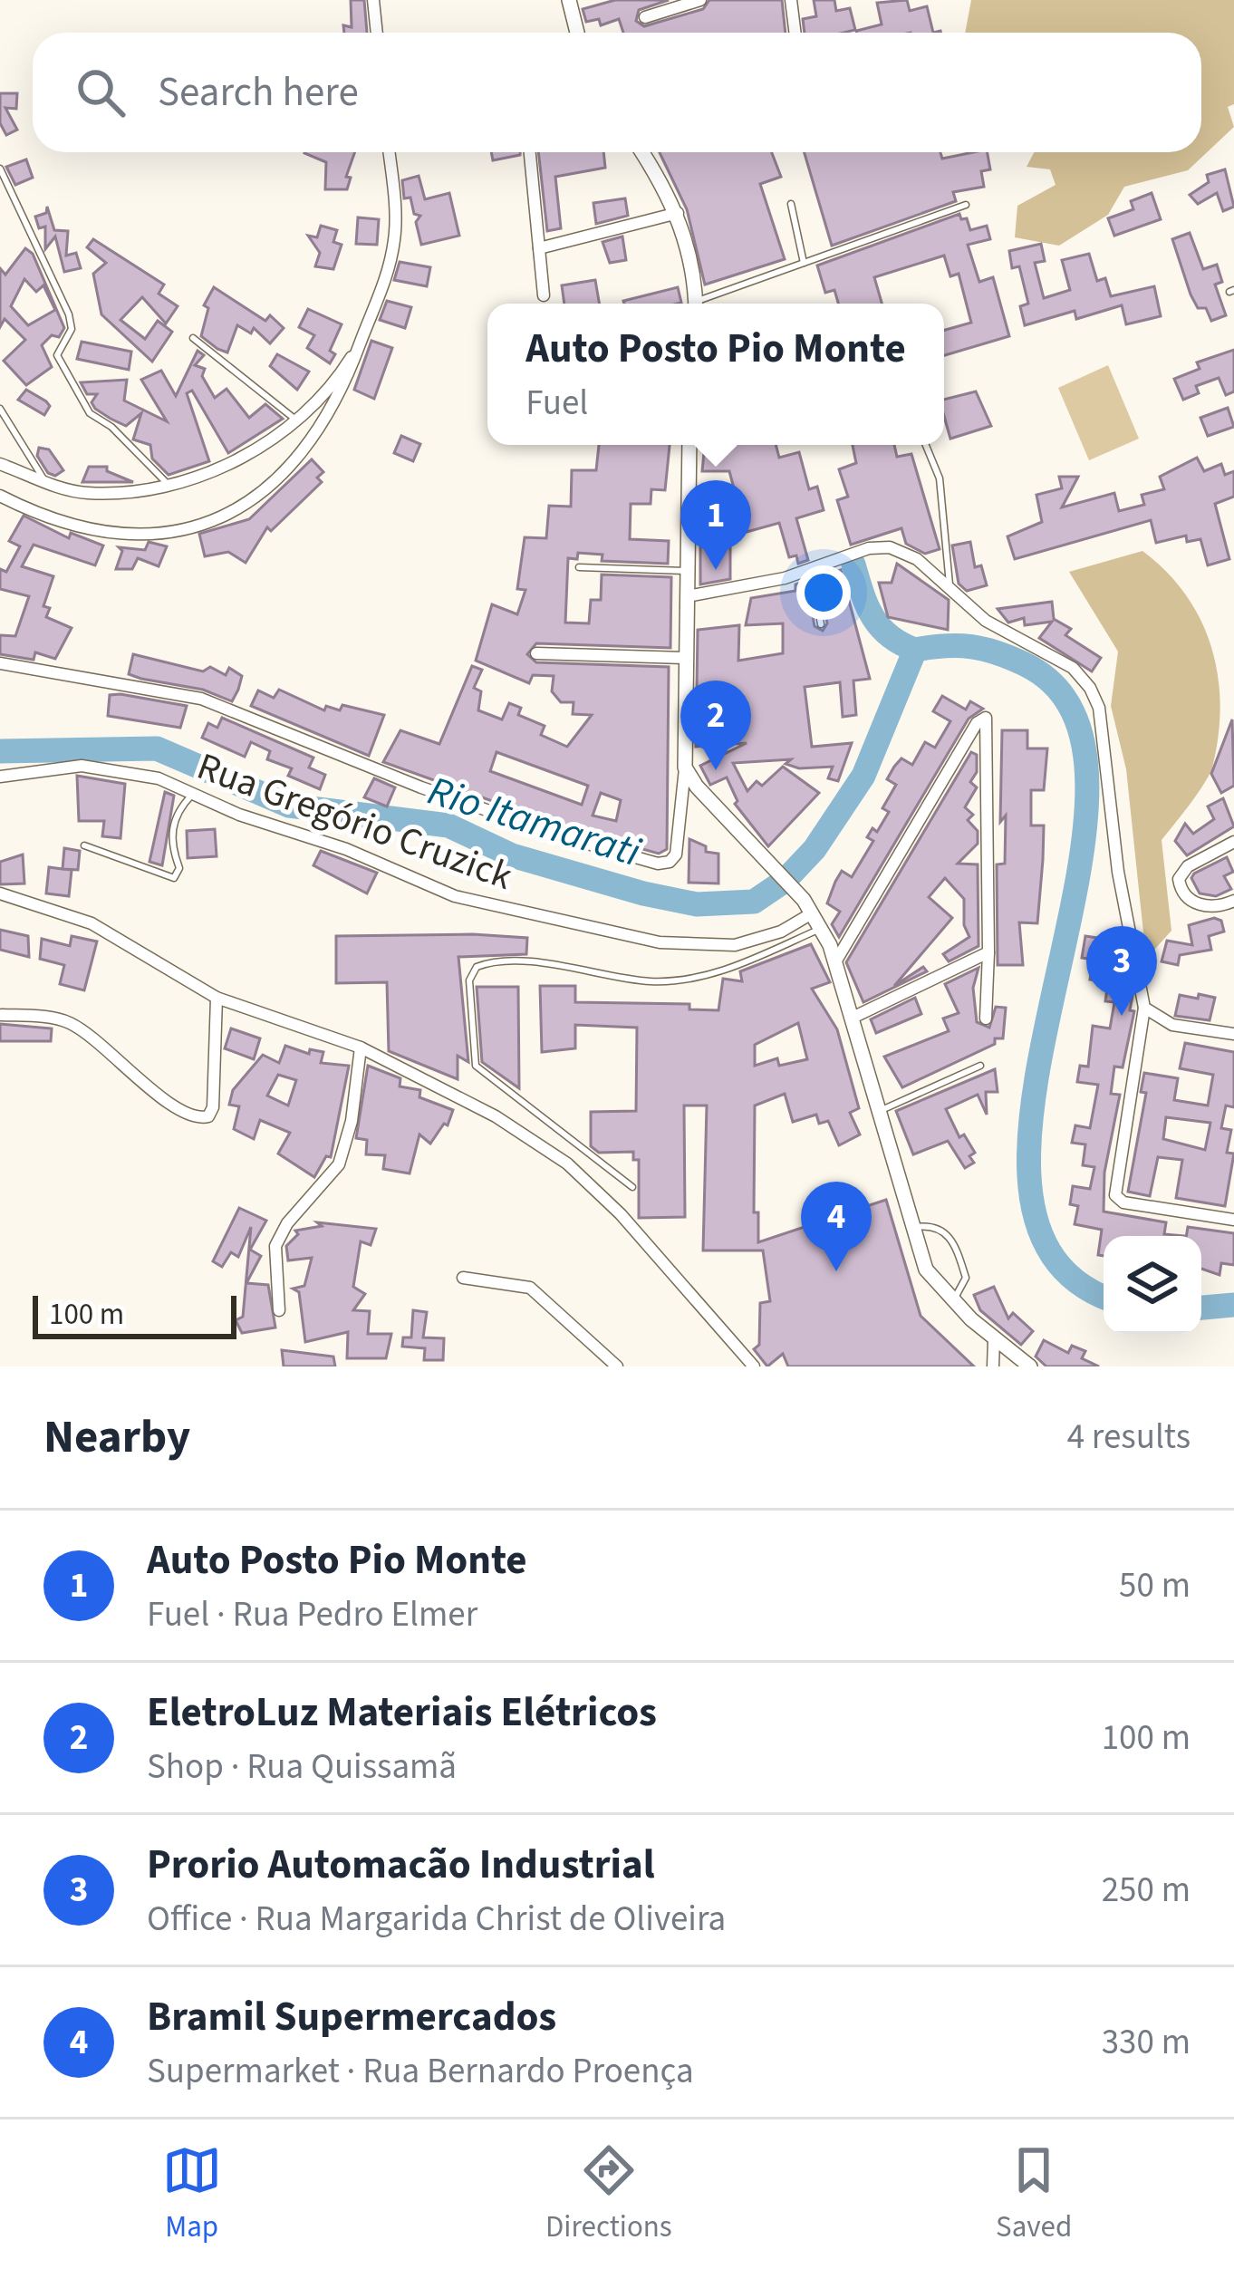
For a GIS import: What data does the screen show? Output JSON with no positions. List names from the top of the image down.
{
  "streets": {
    "street": ["Rua Gregório Cruzick"]
  },
  "water": ["Rio Itamarati"],
  "scale_bar": "100 m",
  "page": {
    "search": "Search here",
    "popup": ["Auto Posto Pio Monte", "Fuel"],
    "pins": [
      "1",
      "2",
      "3",
      "4"
    ],
    "scale": "100 m",
    "heading": ["Nearby", "4 results"],
    "list": [
      {
        "mark": "1",
        "name": "Auto Posto Pio Monte",
        "note": "Fuel · Rua Pedro Elmer",
        "value": "50 m"
      },
      {
        "mark": "2",
        "name": "EletroLuz Materiais Elétricos",
        "note": "Shop · Rua Quissamã",
        "value": "100 m"
      },
      {
        "mark": "3",
        "name": "Prorio Automacão Industrial",
        "note": "Office · Rua Margarida Christ de Oliveira",
        "value": "250 m"
      },
      {
        "mark": "4",
        "name": "Bramil Supermercados",
        "note": "Supermarket · Rua Bernardo Proença",
        "value": "330 m"
      }
    ],
    "nav": ["Map", "Directions", "Saved"]
  }
}
